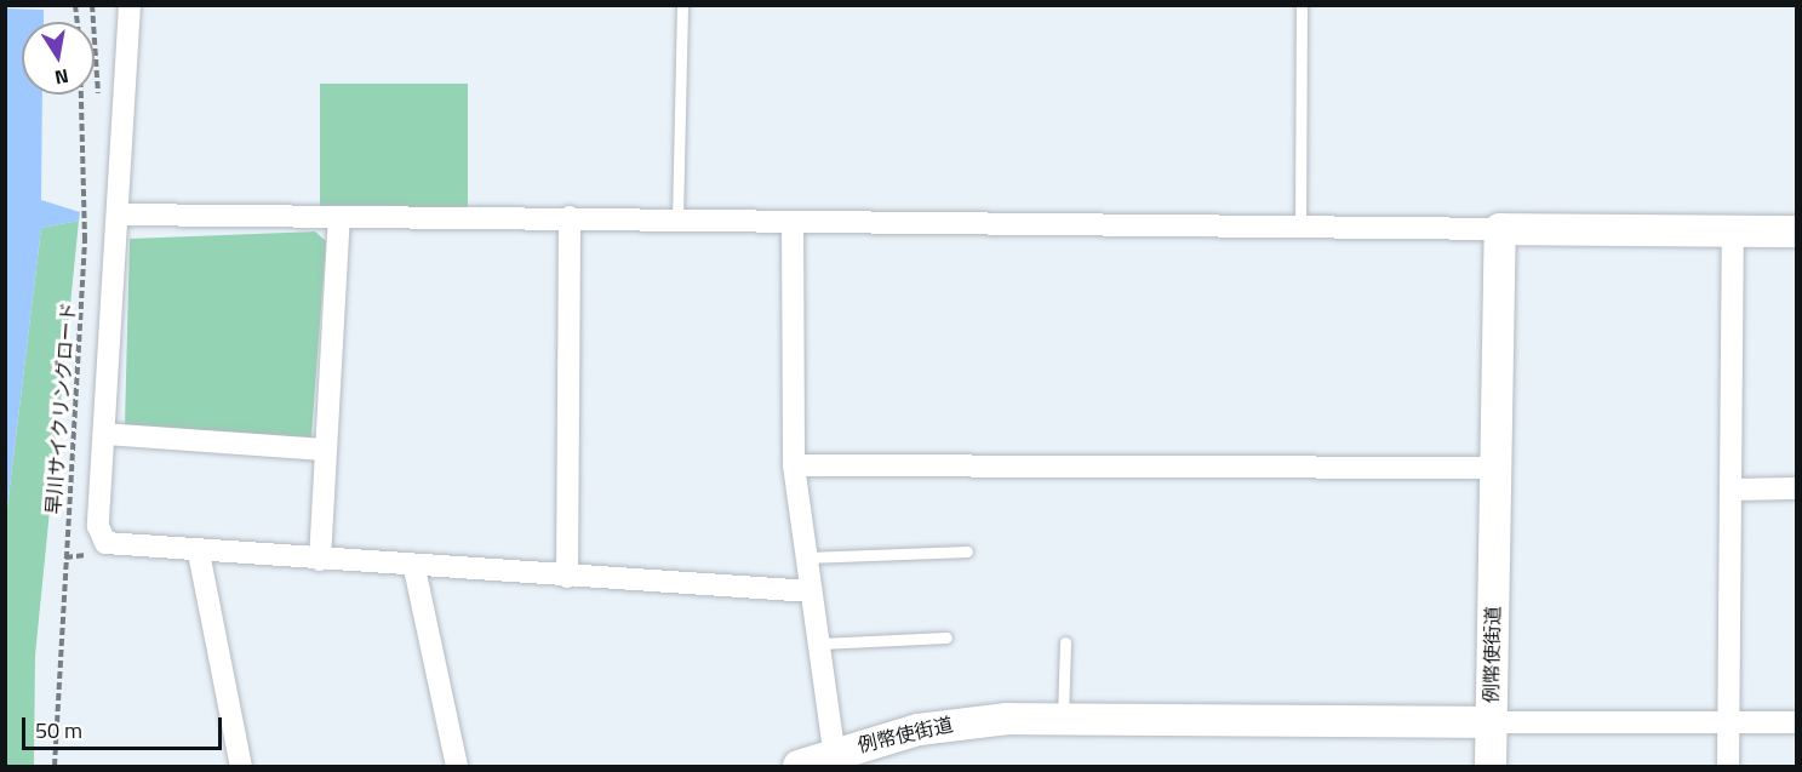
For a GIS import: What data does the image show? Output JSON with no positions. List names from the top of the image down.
{
  "streets": {
    "main road": ["例幣使街道"],
    "path": ["早川サイクリングロード"]
  },
  "scale_bar": "50 m",
  "north": "bottom"
}
